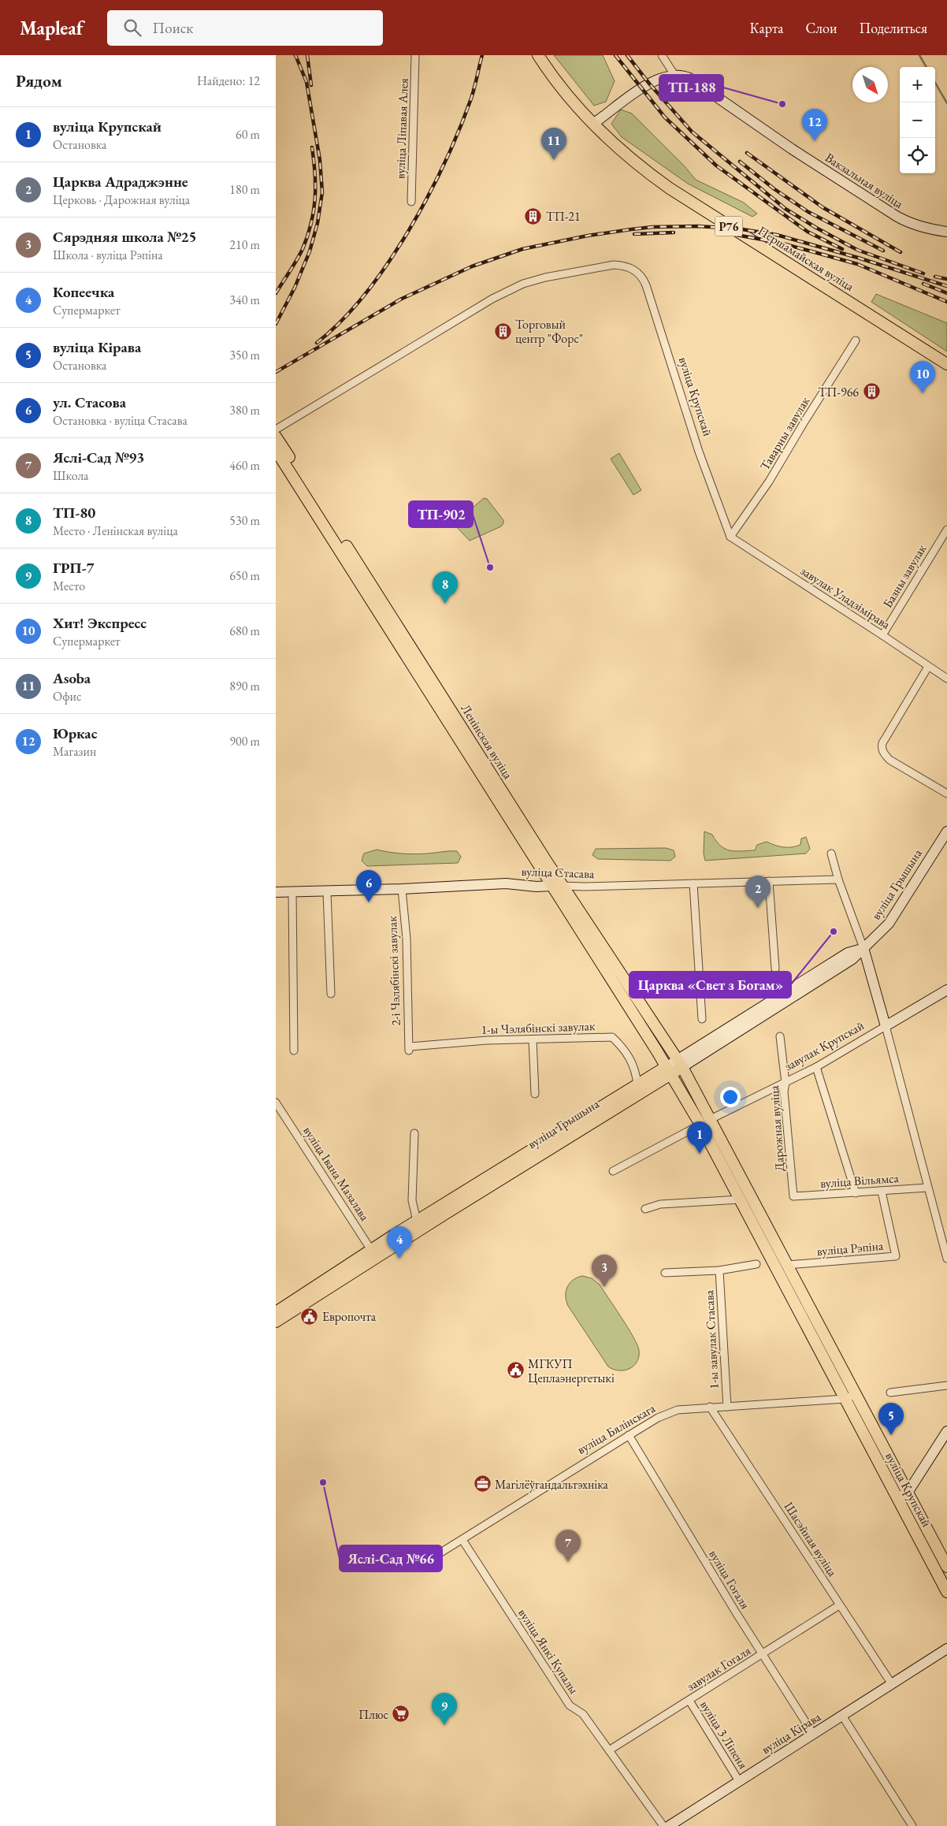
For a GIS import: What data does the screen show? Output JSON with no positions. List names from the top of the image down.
{
  "streets": {
    "main road": [
      "Вакзальная вуліца",
      "Р76",
      "Першамайская вуліца",
      "вуліца Крупскай",
      "Ленінская вуліца",
      "вуліца Стасава",
      "вуліца Грышына",
      "завулак Крупскай",
      "вуліца Кірава"
    ],
    "street": [
      "вуліца Ліпавая Алея",
      "Таварны завулак",
      "Базны завулак",
      "завулак Уладзімірава",
      "2-і Чэлябінскі завулак",
      "1-ы Чэлябінскі завулак",
      "Дарожная вуліца",
      "вуліца Iвана Мазалава",
      "вуліца Вільямса",
      "вуліца Рэпіна",
      "1-ы завулак Стасава",
      "вуліца Бялінскага",
      "Шасэйная вуліца",
      "вуліца Гогаля",
      "вуліца Янкі Купалы",
      "завулак Гогаля",
      "вуліца 3 Ліпеня"
    ]
  },
  "crossings": [
    ["вуліца Крупскай", "Таварны завулак"],
    ["вуліца Крупскай", "завулак Уладзімірава"],
    ["вуліца Крупскай", "Ленінская вуліца"],
    ["вуліца Крупскай", "вуліца Грышына"],
    ["вуліца Крупскай", "завулак Крупскай"],
    ["вуліца Крупскай", "вуліца Рэпіна"],
    ["вуліца Крупскай", "вуліца Бялінскага"],
    ["Таварны завулак", "завулак Уладзімірава"],
    ["Базны завулак", "завулак Уладзімірава"],
    ["Ленінская вуліца", "вуліца Стасава"],
    ["Ленінская вуліца", "вуліца Грышына"],
    ["вуліца Стасава", "2-і Чэлябінскі завулак"],
    ["вуліца Грышына", "1-ы Чэлябінскі завулак"],
    ["вуліца Грышына", "вуліца Iвана Мазалава"],
    ["2-і Чэлябінскі завулак", "1-ы Чэлябінскі завулак"],
    ["завулак Крупскай", "Дарожная вуліца"],
    ["Дарожная вуліца", "вуліца Вільямса"],
    ["вуліца Вільямса", "вуліца Рэпіна"],
    ["1-ы завулак Стасава", "вуліца Бялінскага"],
    ["вуліца Бялінскага", "Шасэйная вуліца"],
    ["вуліца Бялінскага", "вуліца Гогаля"],
    ["вуліца Бялінскага", "вуліца Янкі Купалы"],
    ["Шасэйная вуліца", "завулак Гогаля"],
    ["Шасэйная вуліца", "вуліца Кірава"],
    ["вуліца Гогаля", "завулак Гогаля"],
    ["вуліца Гогаля", "вуліца Кірава"],
    ["вуліца Янкі Купалы", "завулак Гогаля"],
    ["завулак Гогаля", "вуліца 3 Ліпеня"],
    ["вуліца Кірава", "вуліца 3 Ліпеня"]
  ],
  "places": {
    "other": [
      "ТП-188",
      "ТП-902",
      "Царква «Свет з Богам»",
      "Яслі-Сад №66"
    ],
    "building": ["ТП-21", "Торговый центр \"Форс\"", "ТП-966"],
    "public building": ["Европочта", "МГКУП Цеплаэнергетыкі"],
    "office": ["Магілёўгандальтэхніка"],
    "supermarket": ["Плюс"]
  },
  "north": "bottom right",
  "page": {
    "header": "Mapleaf",
    "search": "Поиск",
    "nav": ["Карта", "Слои", "Поделиться"],
    "heading": ["Рядом", "Найдено: 12"],
    "map_buttons": ["+", "−"],
    "list": [
      {
        "mark": "1",
        "name": "вуліца Крупскай",
        "note": "Остановка",
        "value": "60 m"
      },
      {
        "mark": "2",
        "name": "Царква Адраджэнне",
        "note": "Церковь · Дарожная вуліца",
        "value": "180 m"
      },
      {
        "mark": "3",
        "name": "Сярэдняя школа №25",
        "note": "Школа · вуліца Рэпіна",
        "value": "210 m"
      },
      {
        "mark": "4",
        "name": "Копеечка",
        "note": "Супермаркет",
        "value": "340 m"
      },
      {
        "mark": "5",
        "name": "вуліца Кірава",
        "note": "Остановка",
        "value": "350 m"
      },
      {
        "mark": "6",
        "name": "ул. Стасова",
        "note": "Остановка · вуліца Стасава",
        "value": "380 m"
      },
      {
        "mark": "7",
        "name": "Яслі-Сад №93",
        "note": "Школа",
        "value": "460 m"
      },
      {
        "mark": "8",
        "name": "ТП-80",
        "note": "Место · Ленінская вуліца",
        "value": "530 m"
      },
      {
        "mark": "9",
        "name": "ГРП-7",
        "note": "Место",
        "value": "650 m"
      },
      {
        "mark": "10",
        "name": "Хит! Экспресс",
        "note": "Супермаркет",
        "value": "680 m"
      },
      {
        "mark": "11",
        "name": "Asoba",
        "note": "Офис",
        "value": "890 m"
      },
      {
        "mark": "12",
        "name": "Юркас",
        "note": "Магазин",
        "value": "900 m"
      }
    ],
    "pins": [
      "12",
      "11",
      "10",
      "8",
      "6",
      "2",
      "1",
      "4",
      "3",
      "5",
      "7",
      "9"
    ]
  }
}
